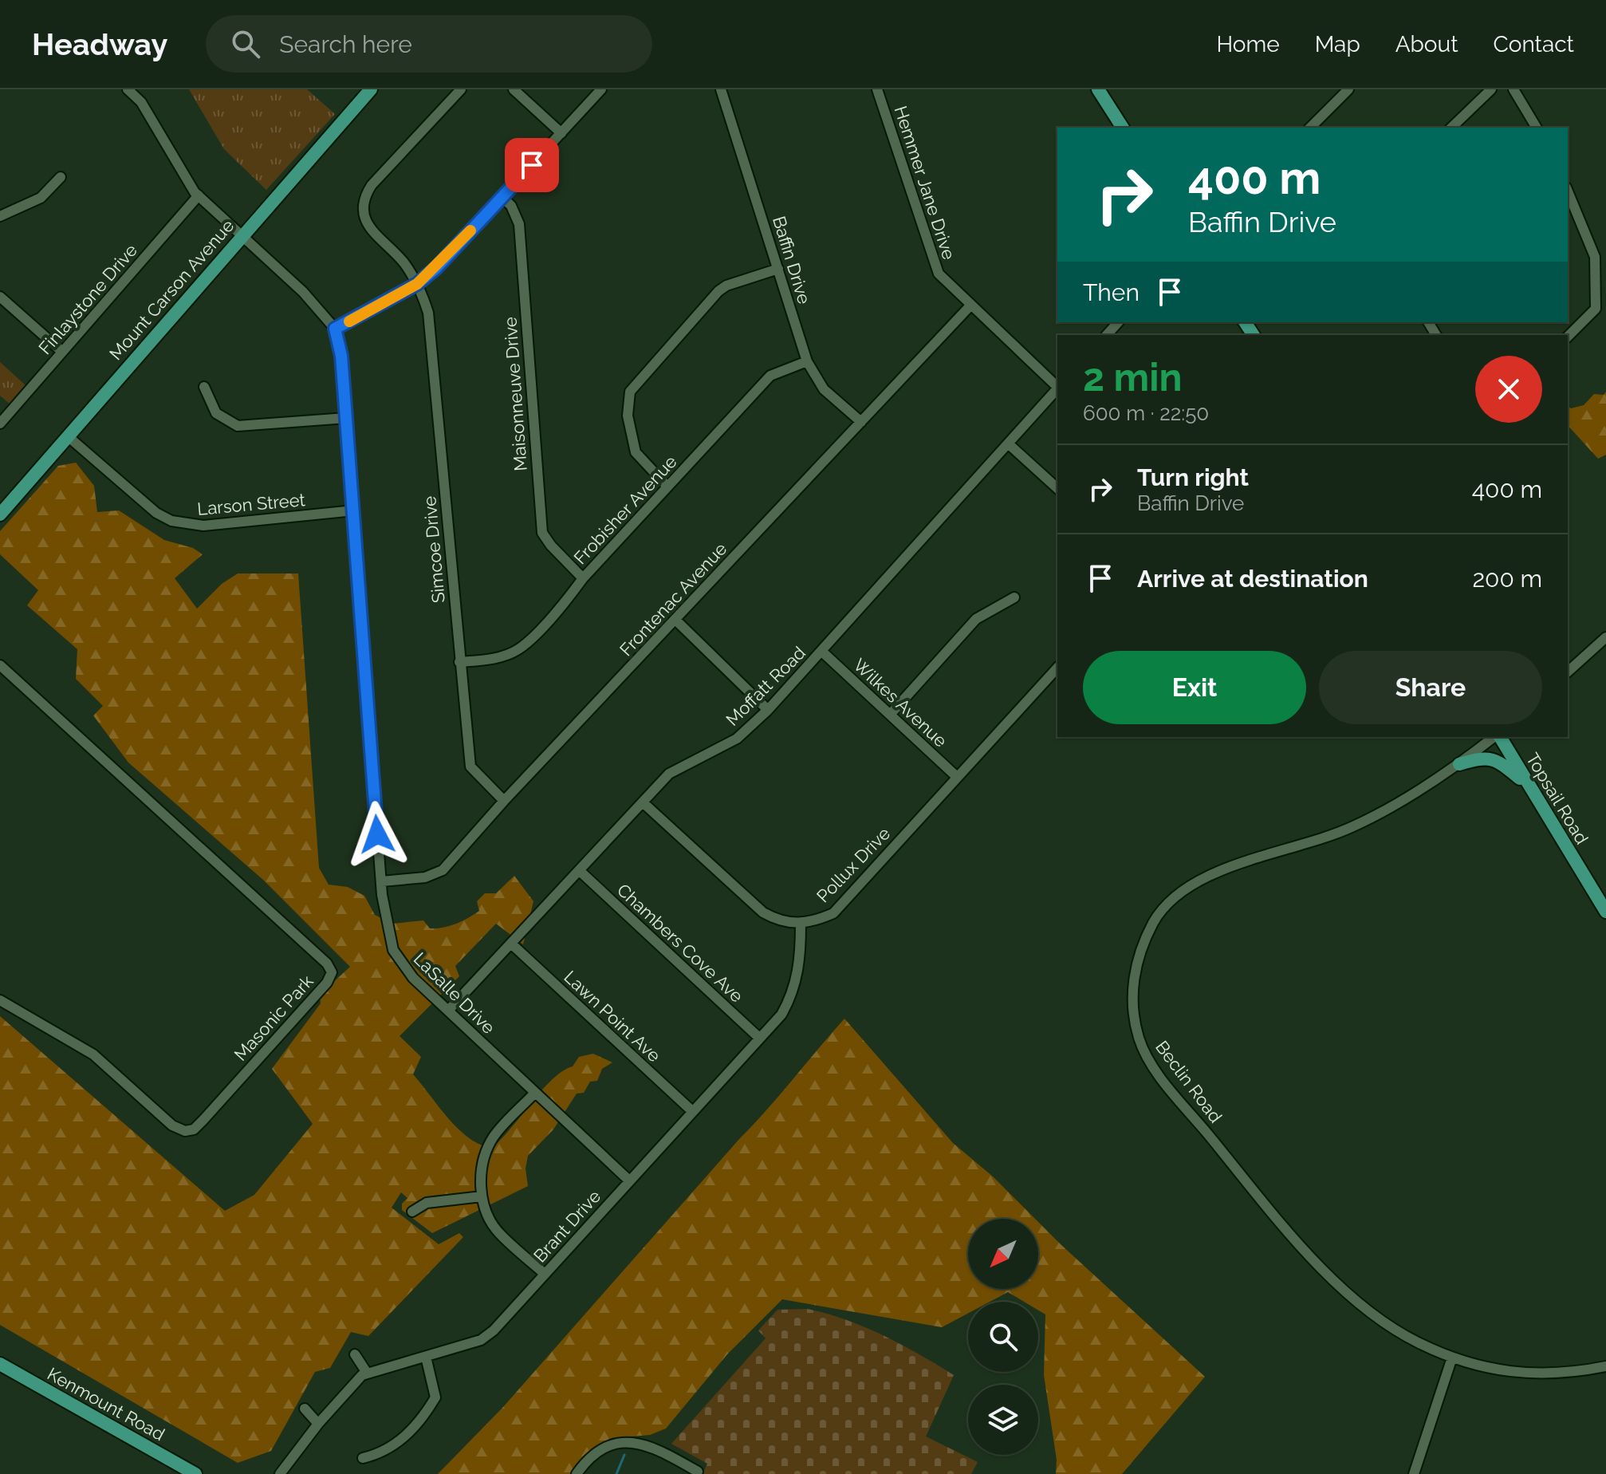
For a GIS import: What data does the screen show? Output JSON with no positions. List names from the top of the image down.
{
  "streets": {
    "main road": ["Mount Carson Avenue", "Topsail Road", "Kenmount Road"],
    "street": [
      "Hemmer Jane Drive",
      "Baffin Drive",
      "Finlaystone Drive",
      "Maisonneuve Drive",
      "Larson Street",
      "Frobisher Avenue",
      "Simcoe Drive",
      "Frontenac Avenue",
      "Moffatt Road",
      "Wilkes Avenue",
      "Pollux Drive",
      "Chambers Cove Ave",
      "LaSalle Drive",
      "Lawn Point Ave",
      "Masonic Park",
      "Beclin Road",
      "Brant Drive"
    ]
  },
  "crossings": [
    ["Hemmer Jane Drive", "Frontenac Avenue"],
    ["Baffin Drive", "Frobisher Avenue"],
    ["Baffin Drive", "Frontenac Avenue"],
    ["Mount Carson Avenue", "Larson Street"],
    ["Mount Carson Avenue", "LaSalle Drive"],
    ["Finlaystone Drive", "LaSalle Drive"],
    ["Maisonneuve Drive", "Frobisher Avenue"],
    ["Larson Street", "LaSalle Drive"],
    ["Frobisher Avenue", "Simcoe Drive"],
    ["Simcoe Drive", "Frontenac Avenue"],
    ["Frontenac Avenue", "LaSalle Drive"],
    ["Moffatt Road", "Wilkes Avenue"],
    ["Moffatt Road", "Chambers Cove Ave"],
    ["Moffatt Road", "LaSalle Drive"],
    ["Moffatt Road", "Lawn Point Ave"],
    ["Wilkes Avenue", "Pollux Drive"],
    ["Pollux Drive", "Brant Drive"],
    ["Chambers Cove Ave", "Brant Drive"],
    ["LaSalle Drive", "Brant Drive"],
    ["Lawn Point Ave", "Brant Drive"]
  ],
  "north": "bottom left",
  "page": {
    "header": "Headway",
    "search": "Search here",
    "nav": [
      "Home",
      "Map",
      "About",
      "Contact"
    ],
    "turn": ["400 m", "Baffin Drive"],
    "then": "Then",
    "heading": ["2 min", "600 m · 22:50"],
    "list": [
      {
        "name": "Turn right",
        "note": "Baffin Drive",
        "value": "400 m"
      },
      {
        "name": "Arrive at destination",
        "value": "200 m"
      }
    ],
    "buttons": ["Exit", "Share"]
  }
}
